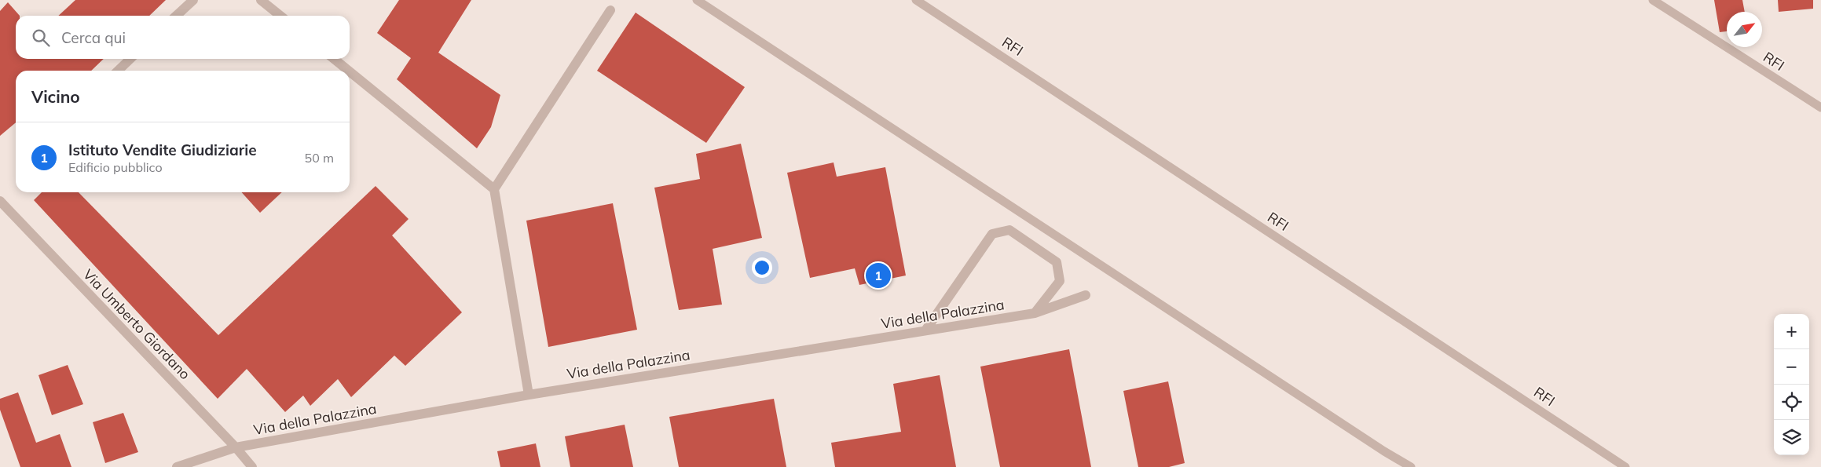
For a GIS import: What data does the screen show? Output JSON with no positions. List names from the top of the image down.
{
  "streets": {
    "street": ["Via della Palazzina", "Via Umberto Giordano"],
    "lane": ["RFI"]
  },
  "crossings": [
    ["Via della Palazzina", "Via Umberto Giordano"]
  ],
  "north": "top right",
  "page": {
    "search": "Cerca qui",
    "heading": "Vicino",
    "list": [
      {
        "mark": "1",
        "name": "Istituto Vendite Giudiziarie",
        "note": "Edificio pubblico",
        "value": "50 m"
      }
    ],
    "pins": "1",
    "map_buttons": ["+", "−"]
  }
}
